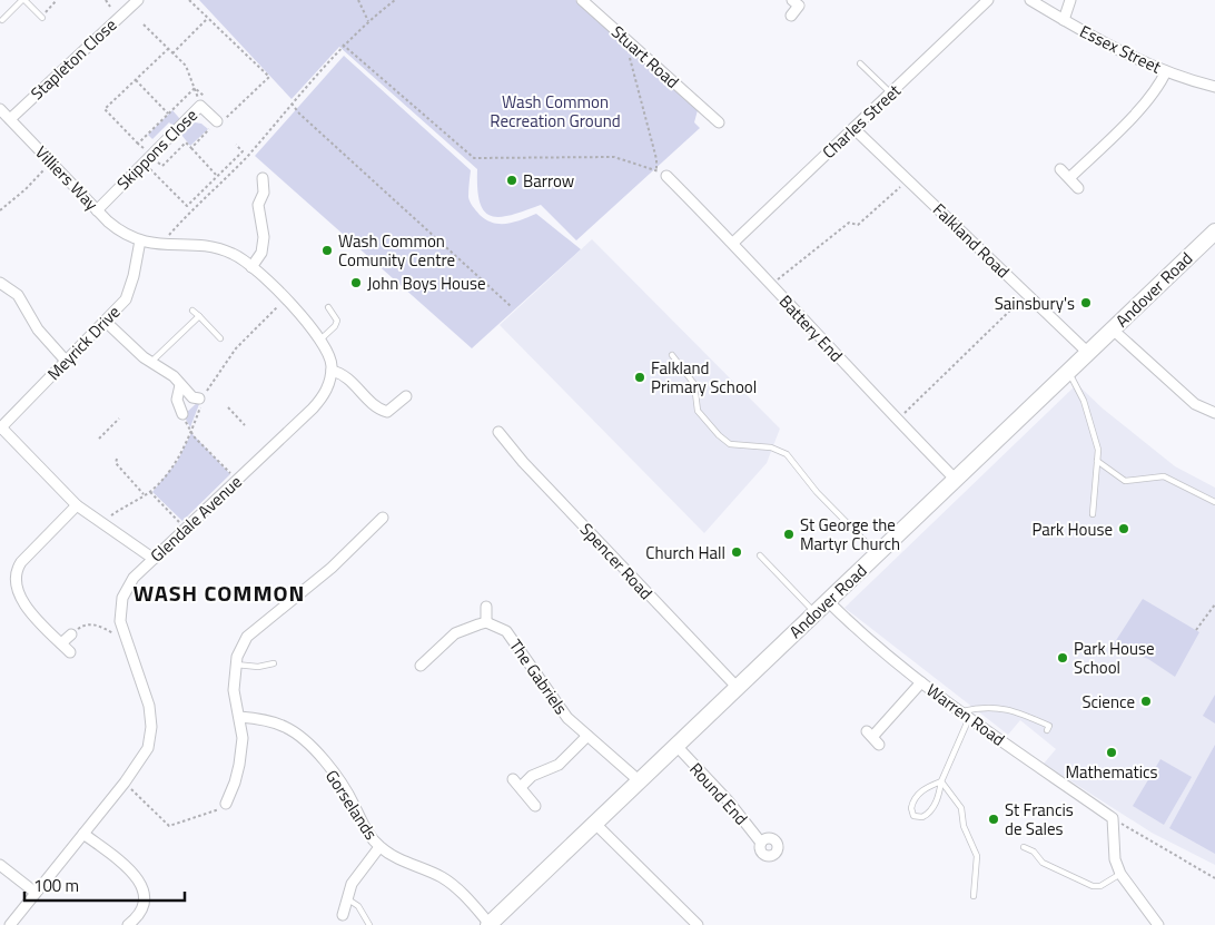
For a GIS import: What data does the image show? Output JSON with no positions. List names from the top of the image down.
{
  "streets": {
    "main road": ["Andover Road"],
    "street": [
      "Essex Street",
      "Stuart Road",
      "Stapleton Close",
      "Charles Street",
      "Skippons Close",
      "Villiers Way",
      "Falkland Road",
      "Battery End",
      "Meyrick Drive",
      "Glendale Avenue",
      "Spencer Road",
      "The Gabriels",
      "Warren Road",
      "Round End",
      "Gorselands"
    ]
  },
  "crossings": [
    ["Stapleton Close", "Villiers Way"],
    ["Charles Street", "Falkland Road"],
    ["Charles Street", "Battery End"],
    ["Skippons Close", "Villiers Way"],
    ["Villiers Way", "Meyrick Drive"],
    ["Falkland Road", "Andover Road"],
    ["Andover Road", "Battery End"],
    ["Andover Road", "Spencer Road"],
    ["Andover Road", "The Gabriels"],
    ["Andover Road", "Warren Road"],
    ["Andover Road", "Round End"],
    ["Andover Road", "Gorselands"]
  ],
  "districts": ["WASH COMMON"],
  "parks": ["Wash Common Recreation Ground"],
  "places": [
    "Barrow",
    "Wash Common Comunity Centre",
    "John Boys House",
    "Sainsbury's",
    "Falkland Primary School",
    "Park House",
    "St George the Martyr Church",
    "Church Hall",
    "Park House School",
    "Science",
    "Mathematics",
    "St Francis de Sales"
  ],
  "scale_bar": "100 m"
}
